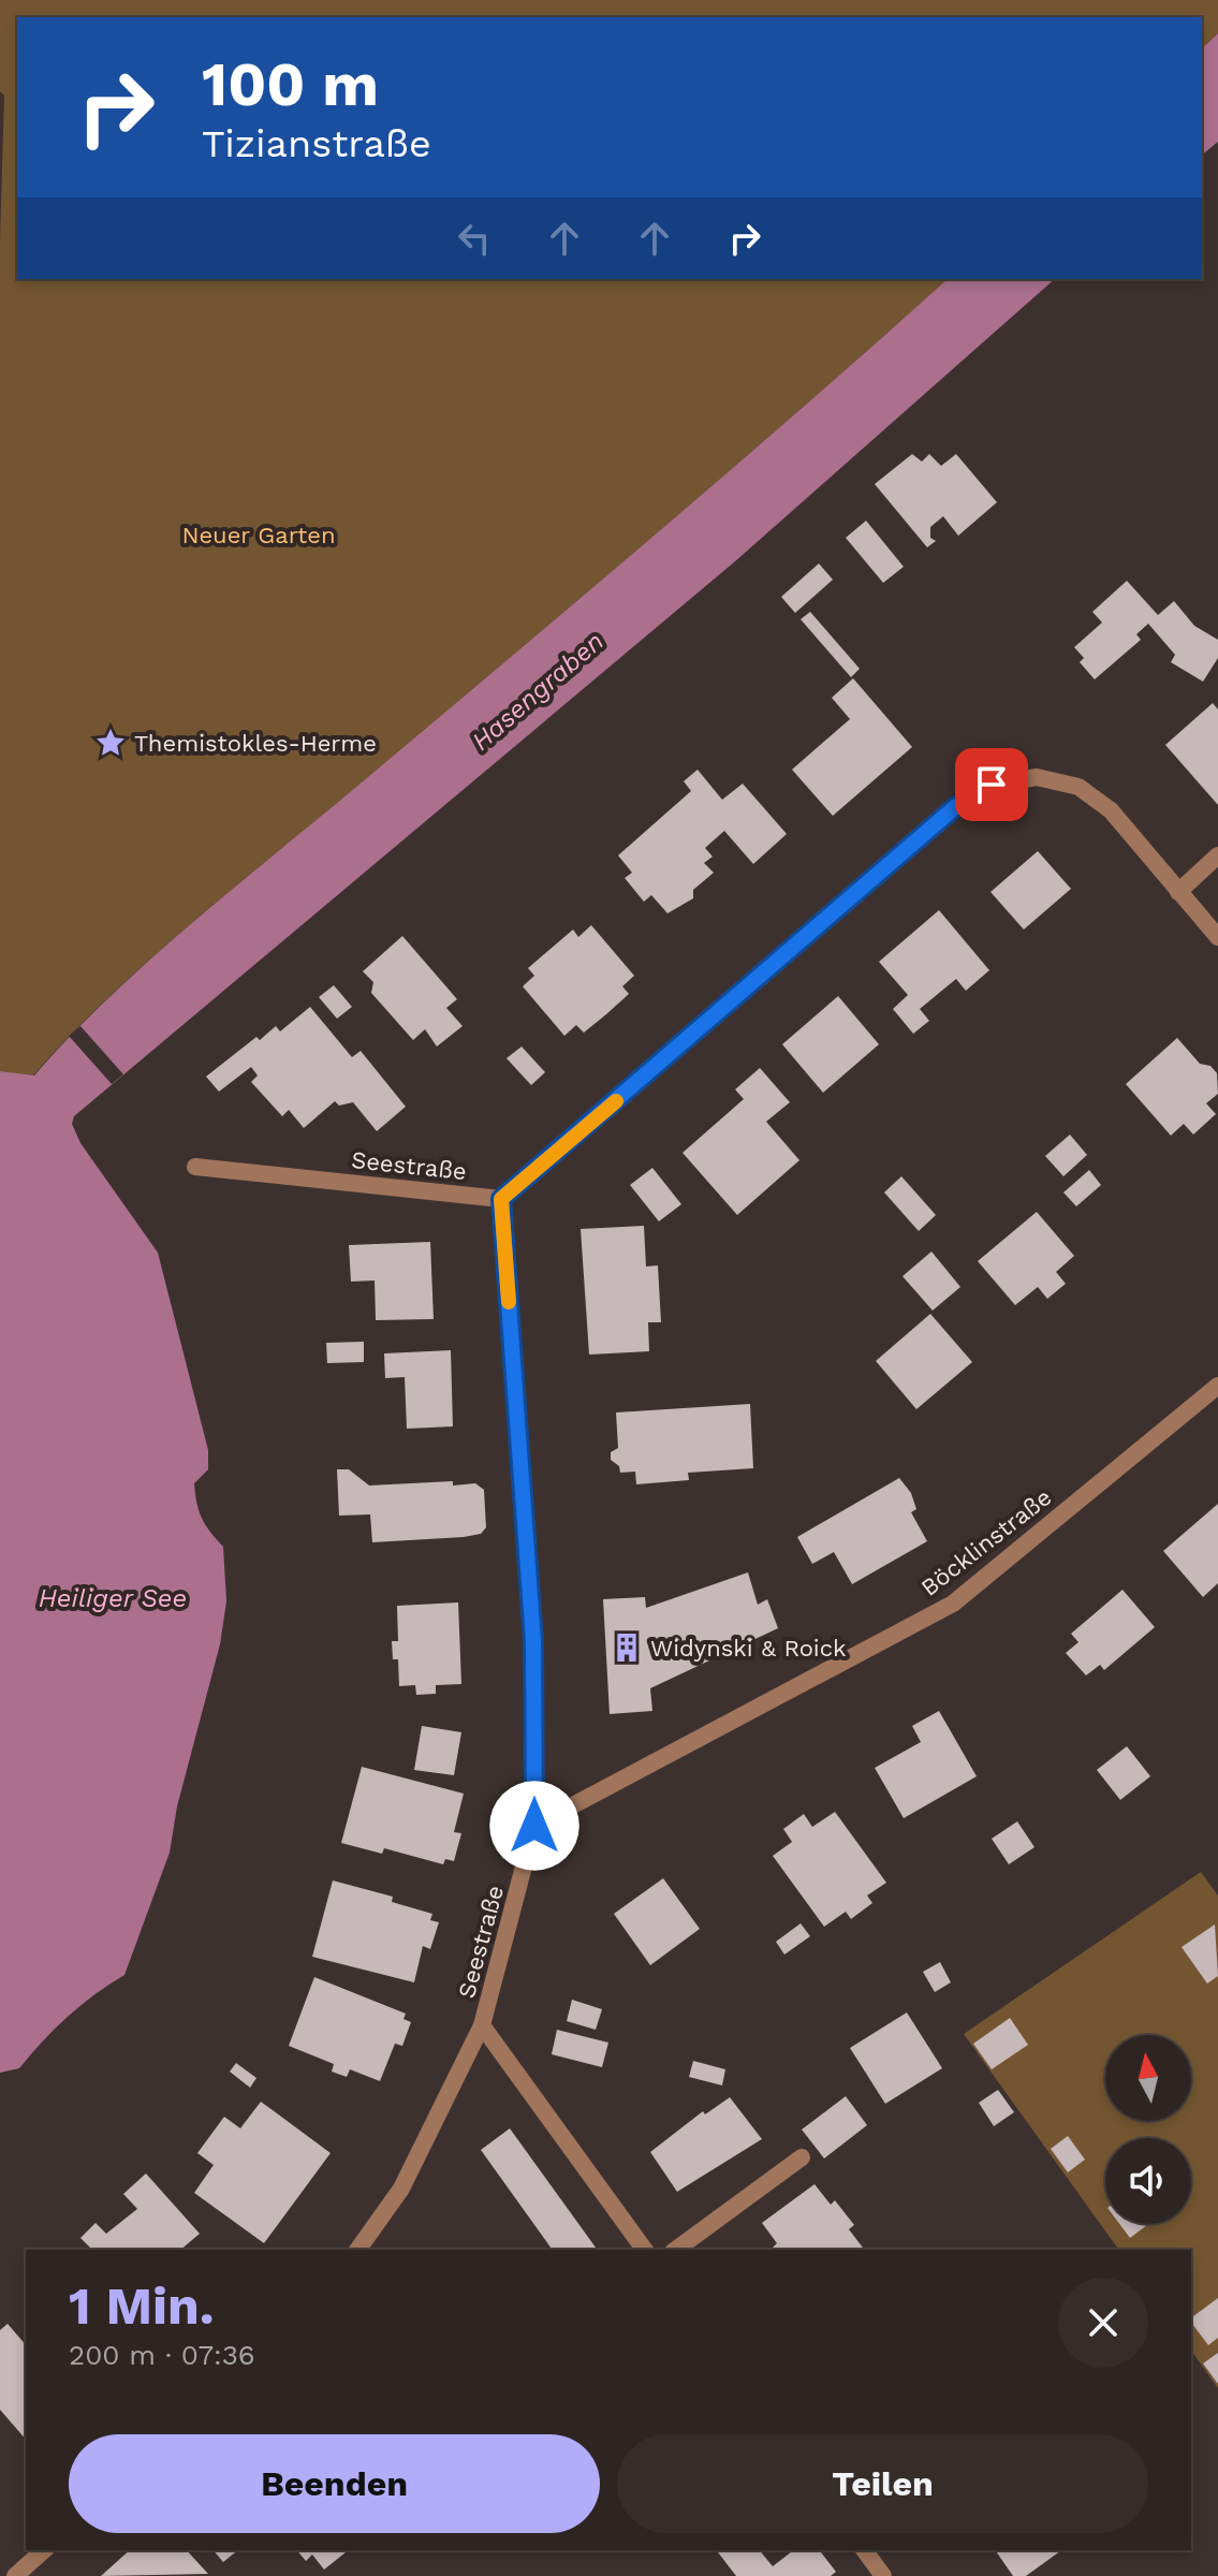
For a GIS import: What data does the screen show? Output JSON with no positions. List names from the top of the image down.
{
  "streets": {
    "street": ["Seestraße", "Böcklinstraße"]
  },
  "crossings": [
    ["Seestraße", "Böcklinstraße"]
  ],
  "water": ["Hasengraben", "Heiliger See"],
  "parks": ["Neuer Garten"],
  "places": {
    "place": ["Themistokles-Herme"],
    "building": ["Widynski & Roick"]
  },
  "north": "top",
  "page": {
    "turn": ["100 m", "Tizianstraße"],
    "heading": ["1 Min.", "200 m · 07:36"],
    "buttons": ["Beenden", "Teilen"]
  }
}
